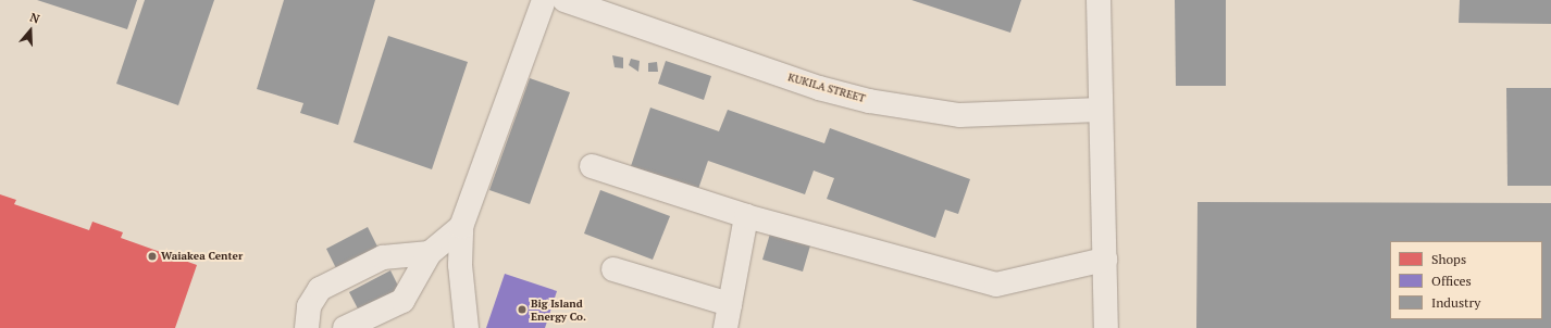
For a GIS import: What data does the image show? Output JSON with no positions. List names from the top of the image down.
{
  "streets": {
    "street": ["KUKILA STREET"]
  },
  "places": ["Waiakea Center", "Big Island Energy Co."],
  "legend": ["Shops", "Offices", "Industry"],
  "north": "top"
}
